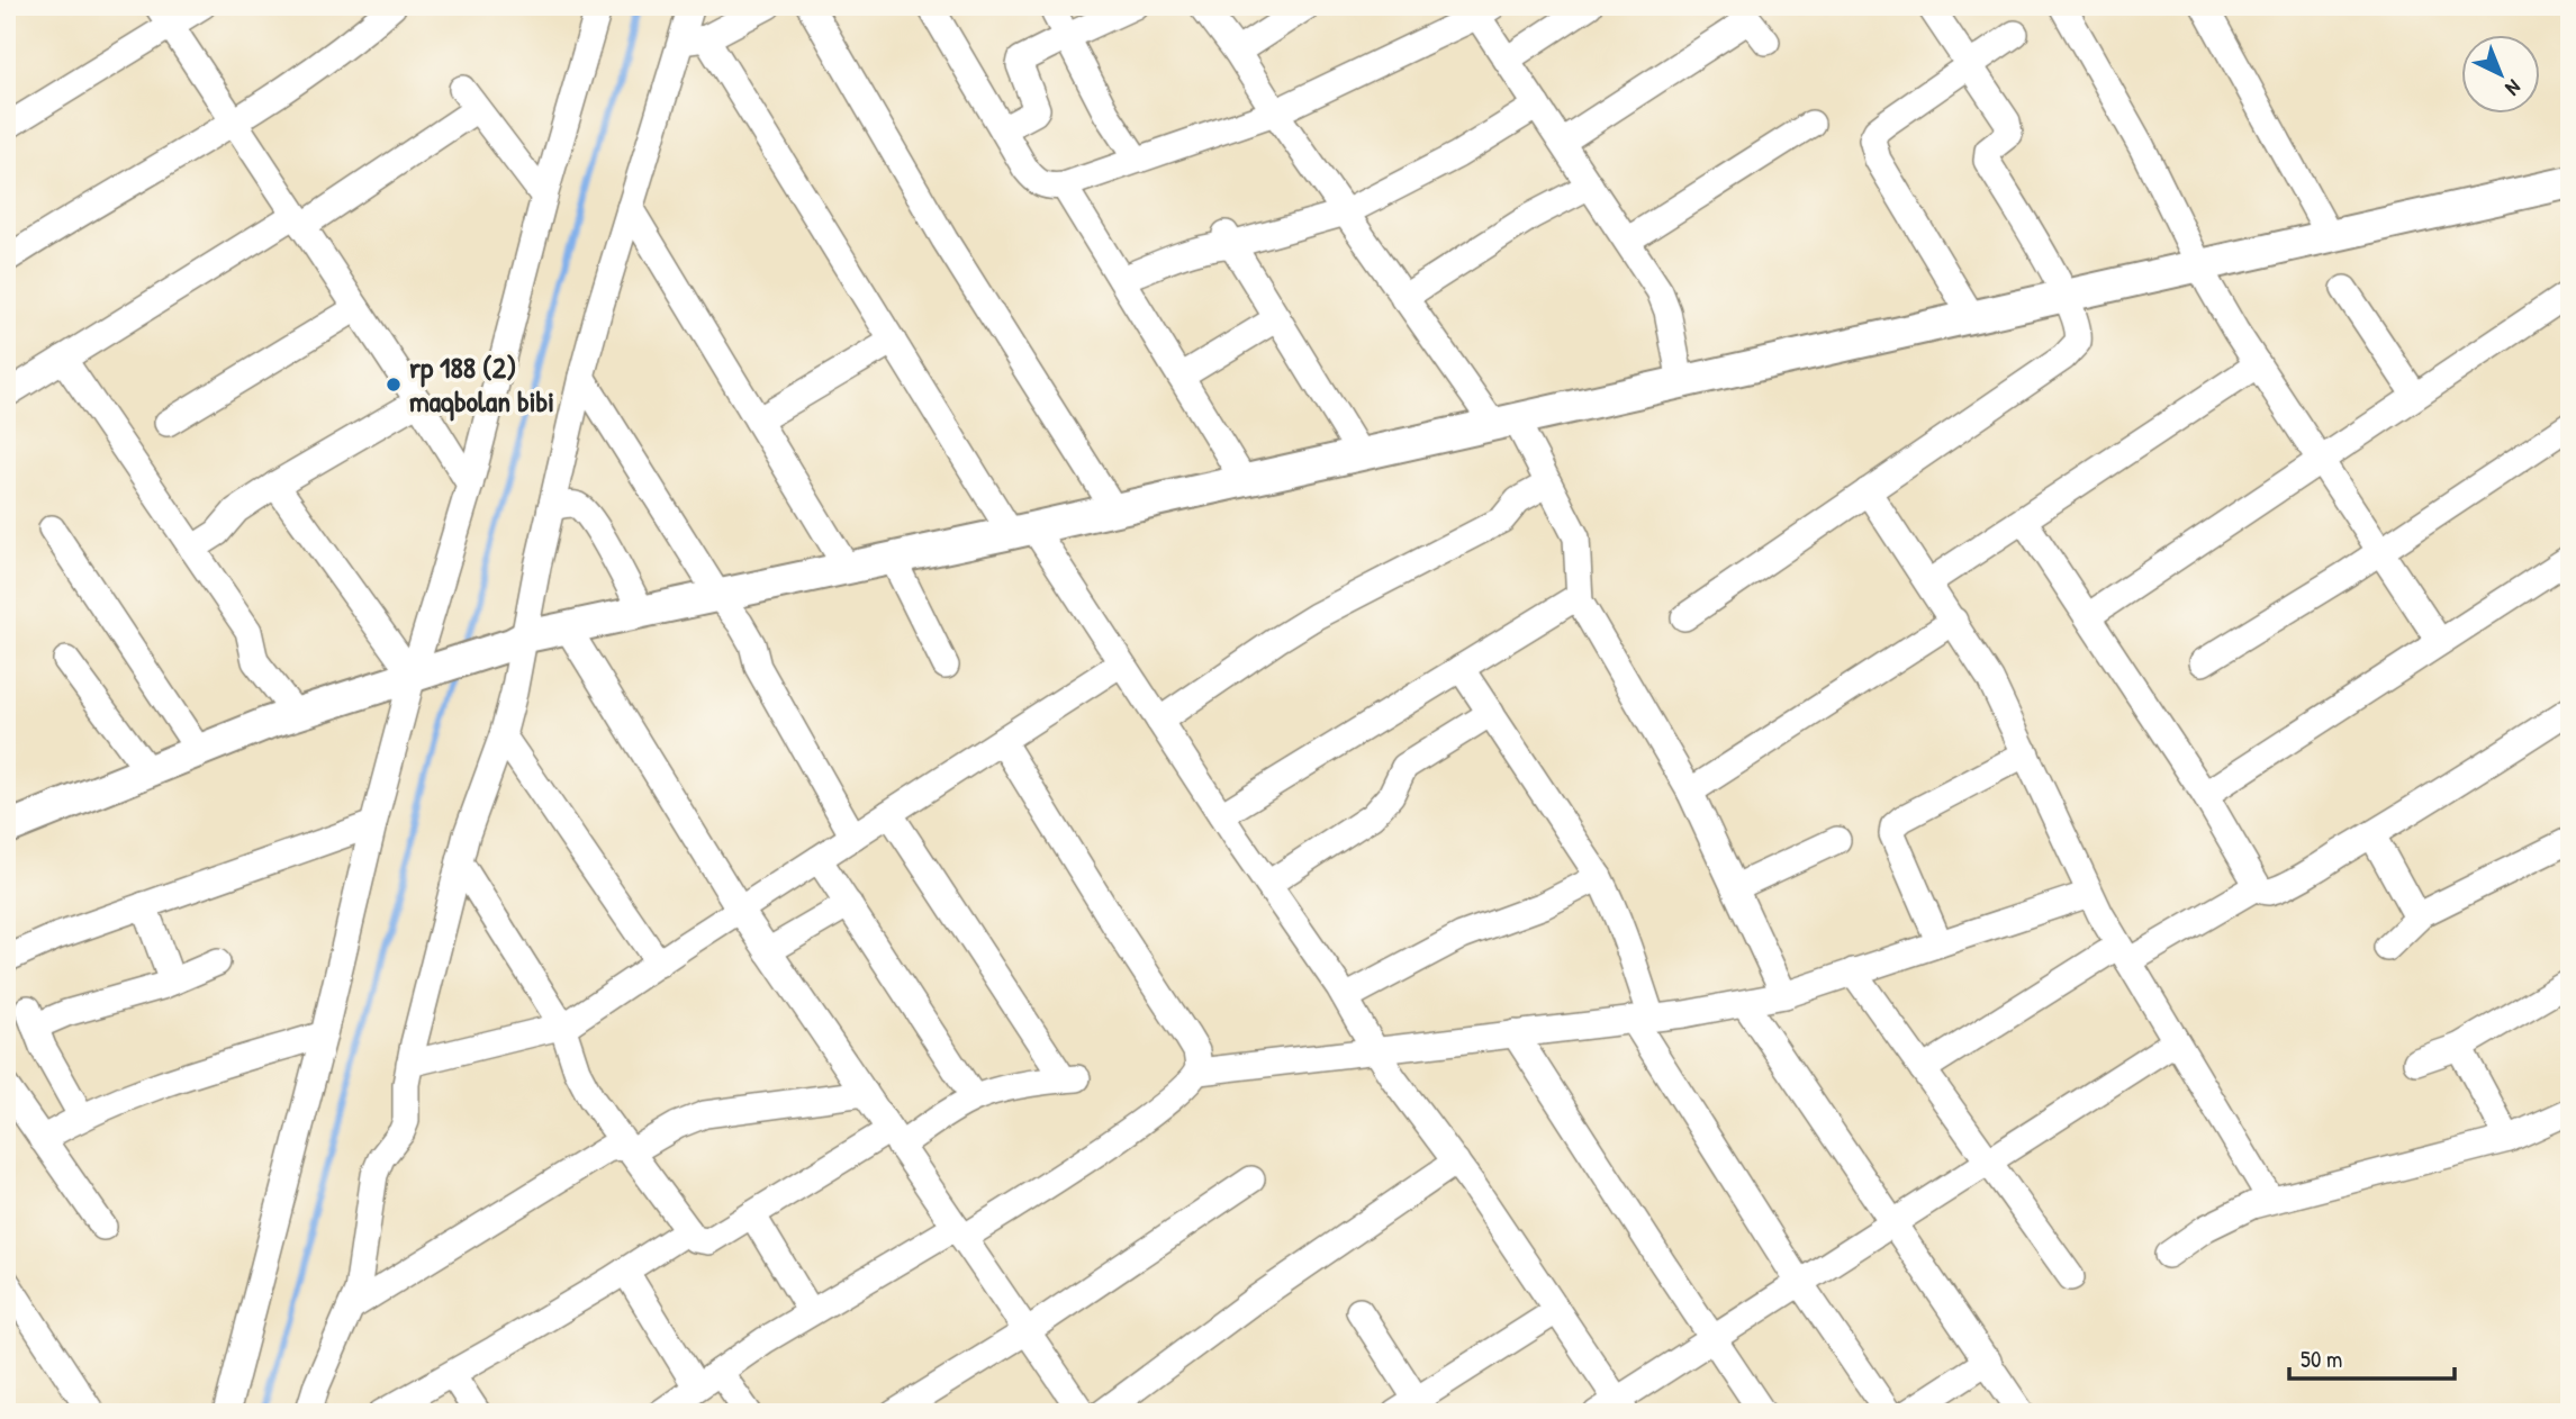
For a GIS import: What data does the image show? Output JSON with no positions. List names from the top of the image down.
{
  "places": ["rp 188 (2) maqbolan bibi"],
  "scale_bar": "50 m",
  "north": "bottom right"
}
